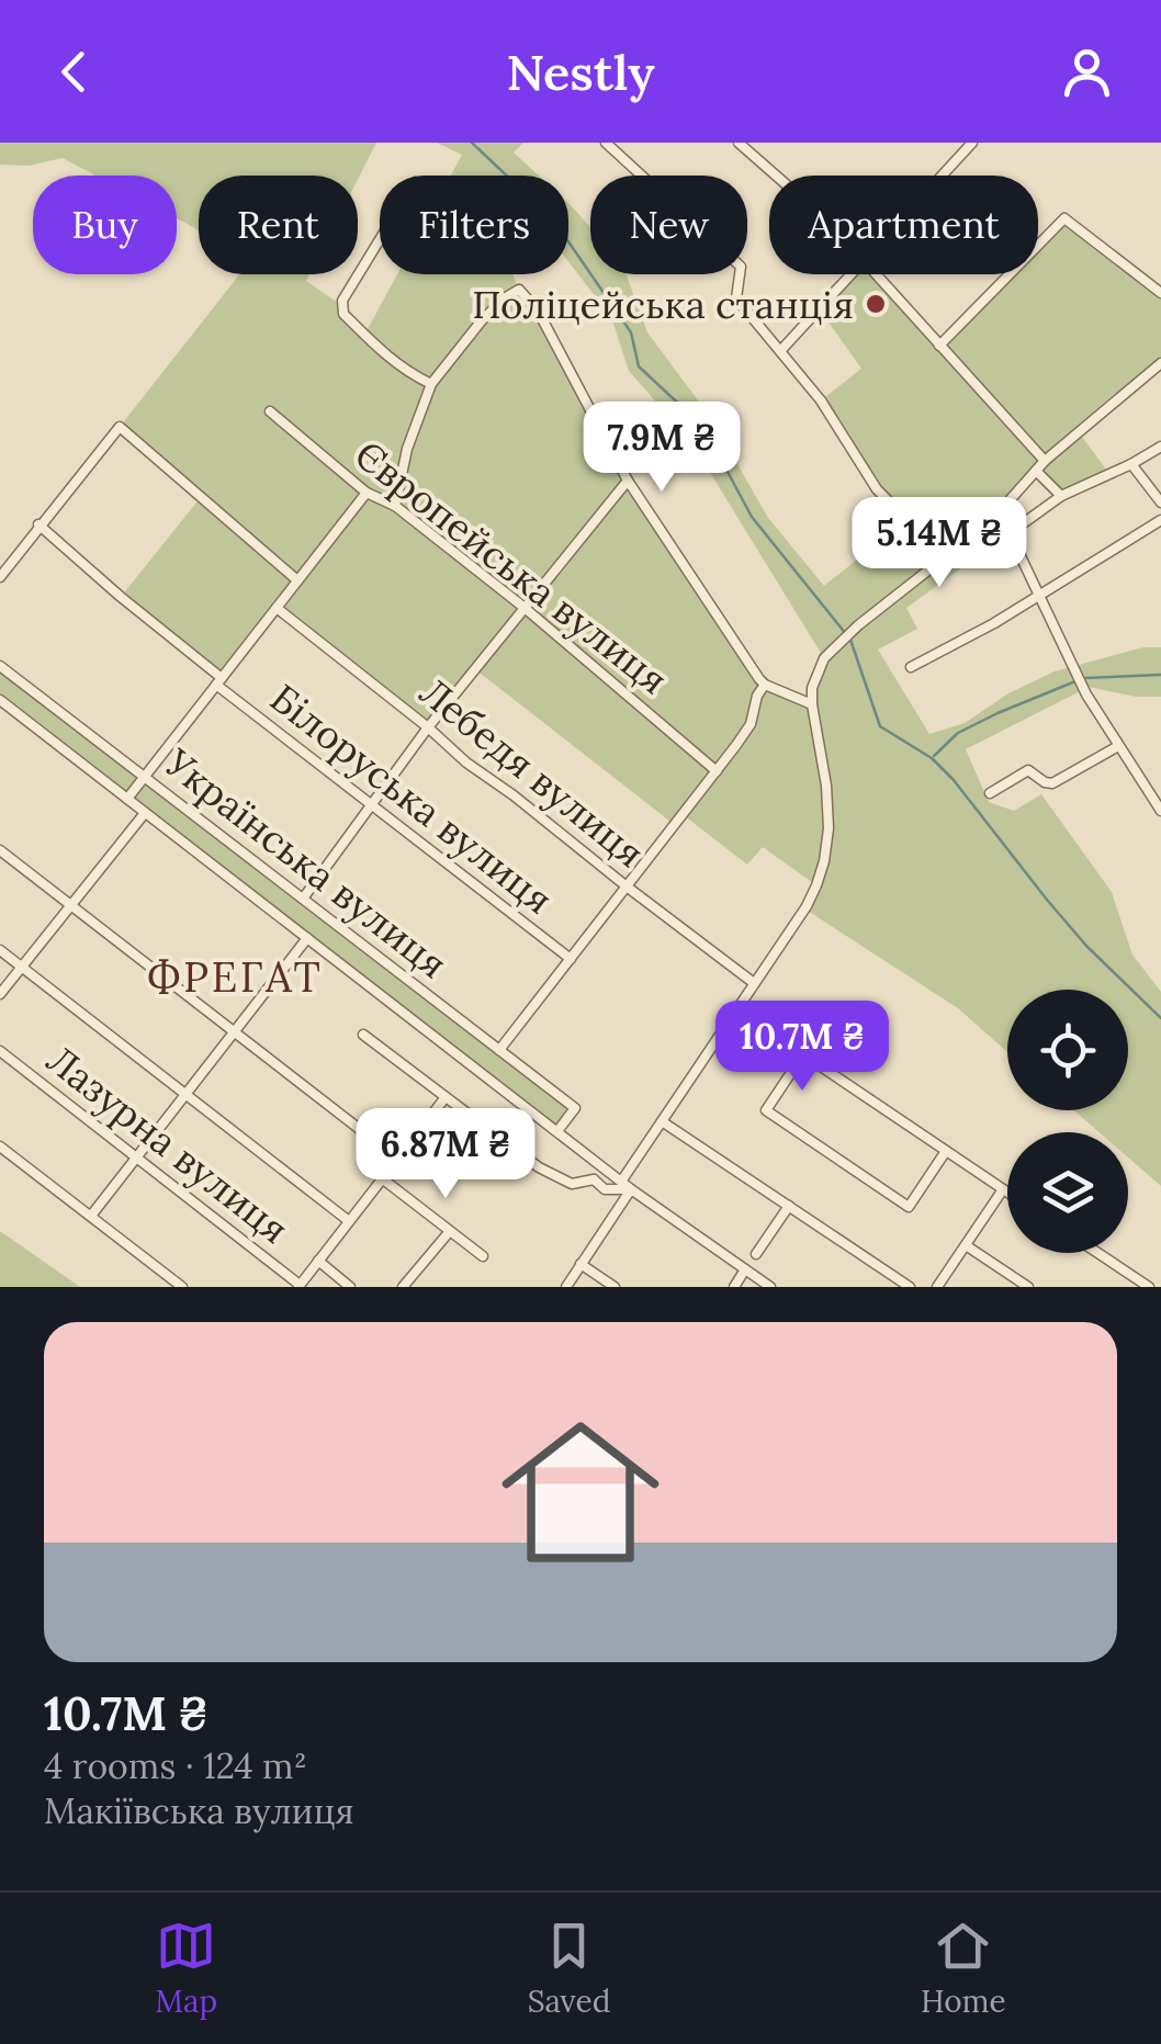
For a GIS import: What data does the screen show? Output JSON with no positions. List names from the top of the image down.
{
  "streets": {
    "street": [
      "Європейська вулиця",
      "Лебедя вулиця",
      "Білоруська вулиця",
      "Українська вулиця",
      "Лазурна вулиця"
    ]
  },
  "districts": ["ФРЕГАТ"],
  "places": ["Поліцейська станція"],
  "page": {
    "header": "Nestly",
    "chip": [
      "Buy",
      "Rent",
      "Filters",
      "New",
      "Apartment"
    ],
    "price": [
      "7.9M ₴",
      "5.14M ₴",
      "10.7M ₴",
      "6.87M ₴"
    ],
    "list": [
      {
        "name": "10.7M ₴",
        "note": "4 rooms · 124 m² · Макіївська вулиця"
      }
    ],
    "tabs": ["Map", "Saved", "Home"]
  }
}
